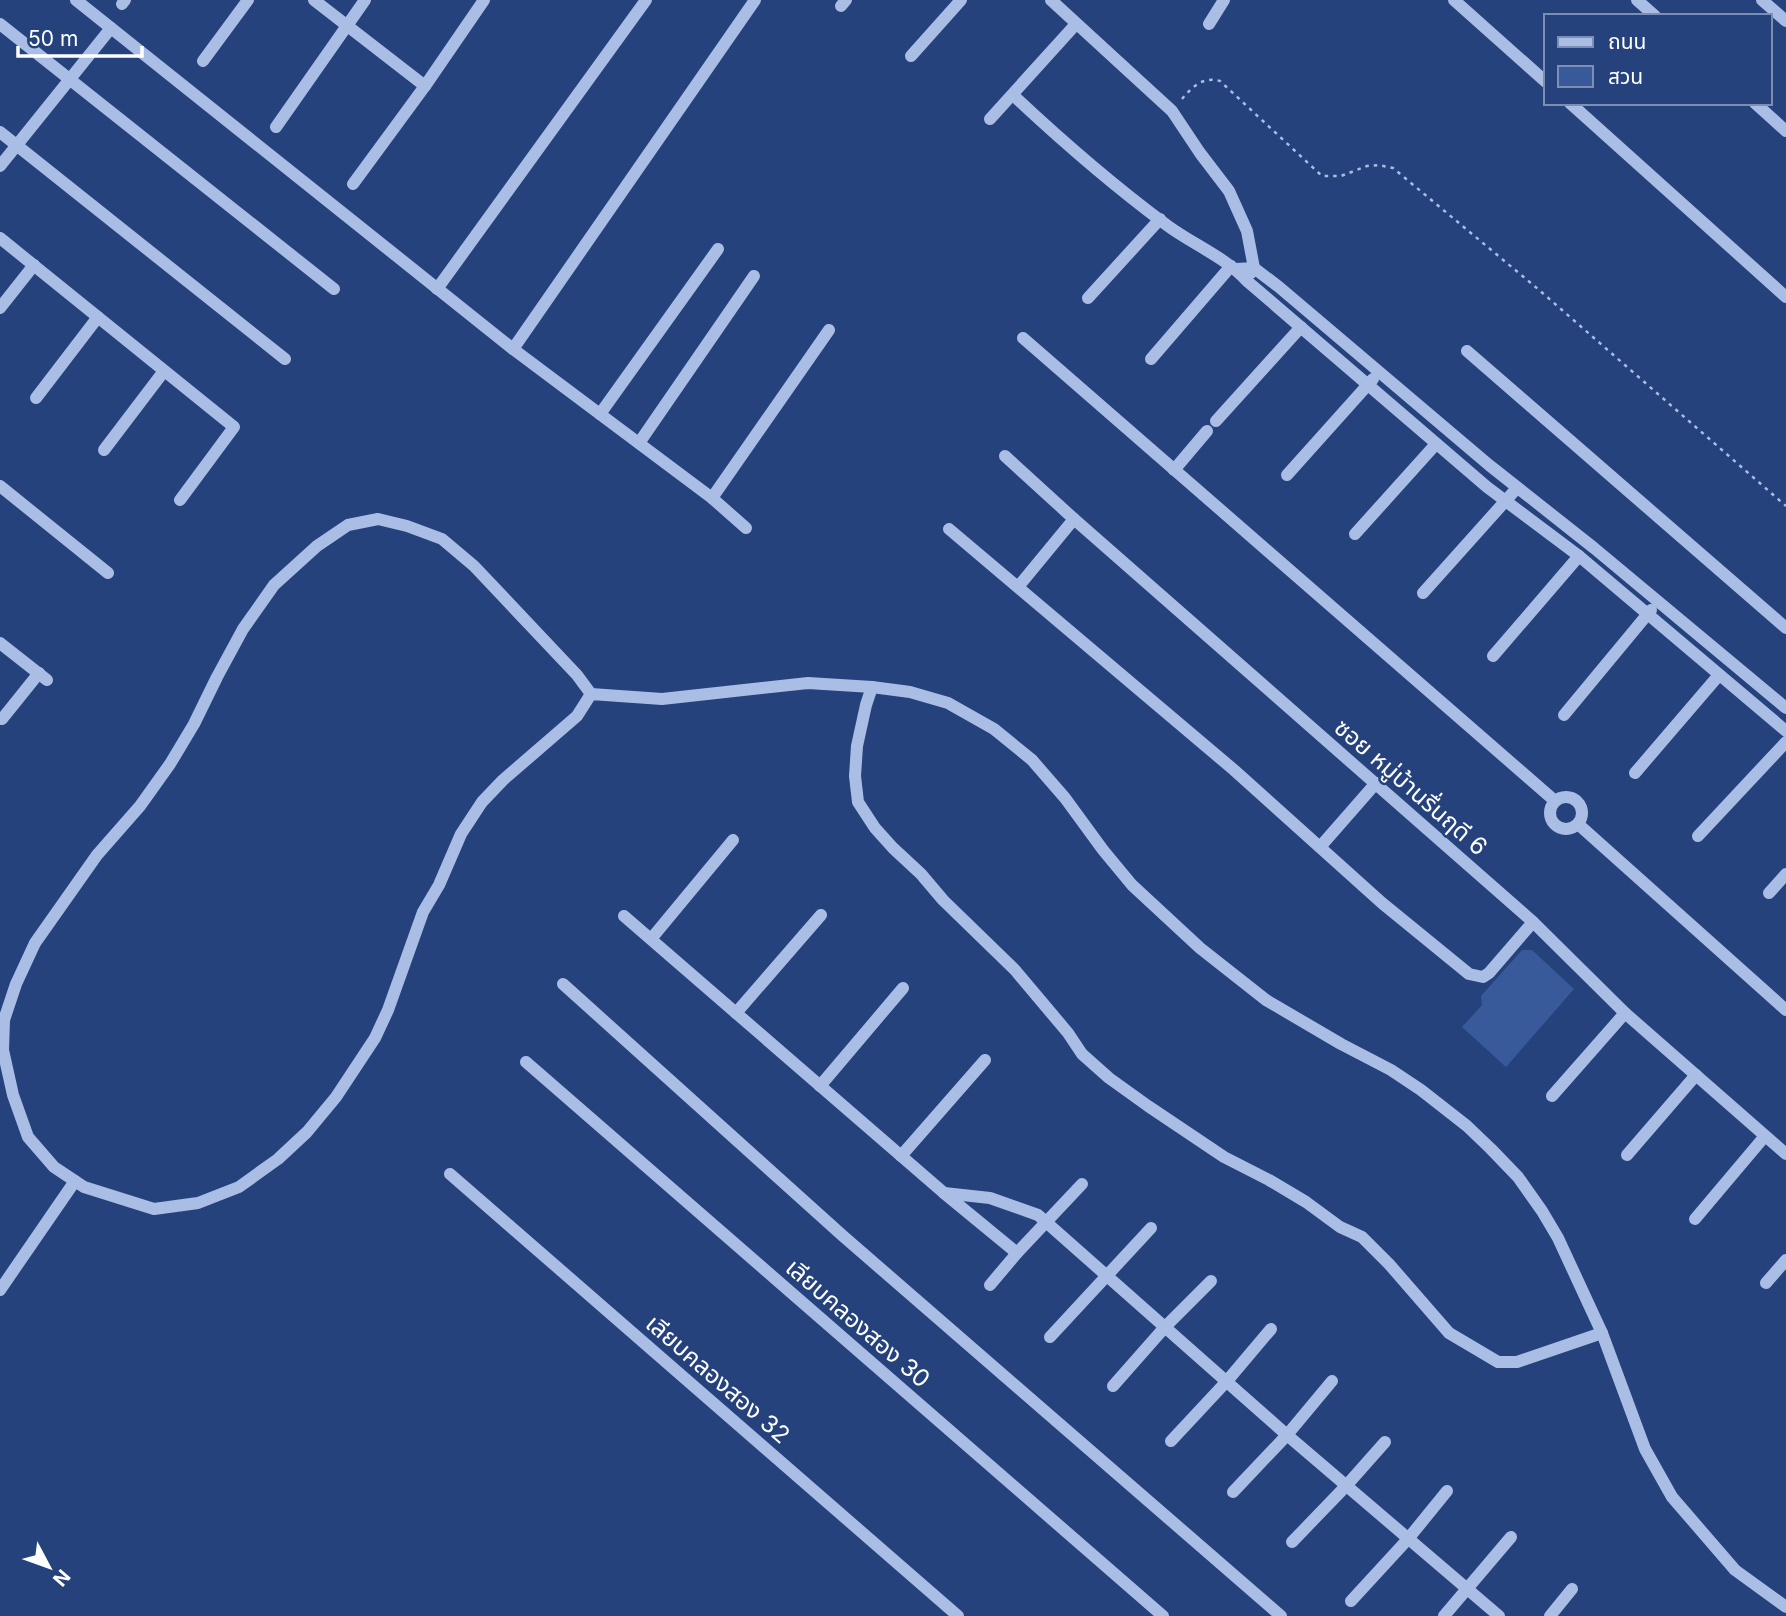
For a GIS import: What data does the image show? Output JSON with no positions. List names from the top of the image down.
{
  "streets": {
    "street": ["ซอย หมู่บ้านรื่นฤดี 6", "เลียบคลองสอง 30", "เลียบคลองสอง 32"]
  },
  "legend": ["ถนน", "สวน"],
  "scale_bar": "50 m",
  "north": "bottom right"
}
